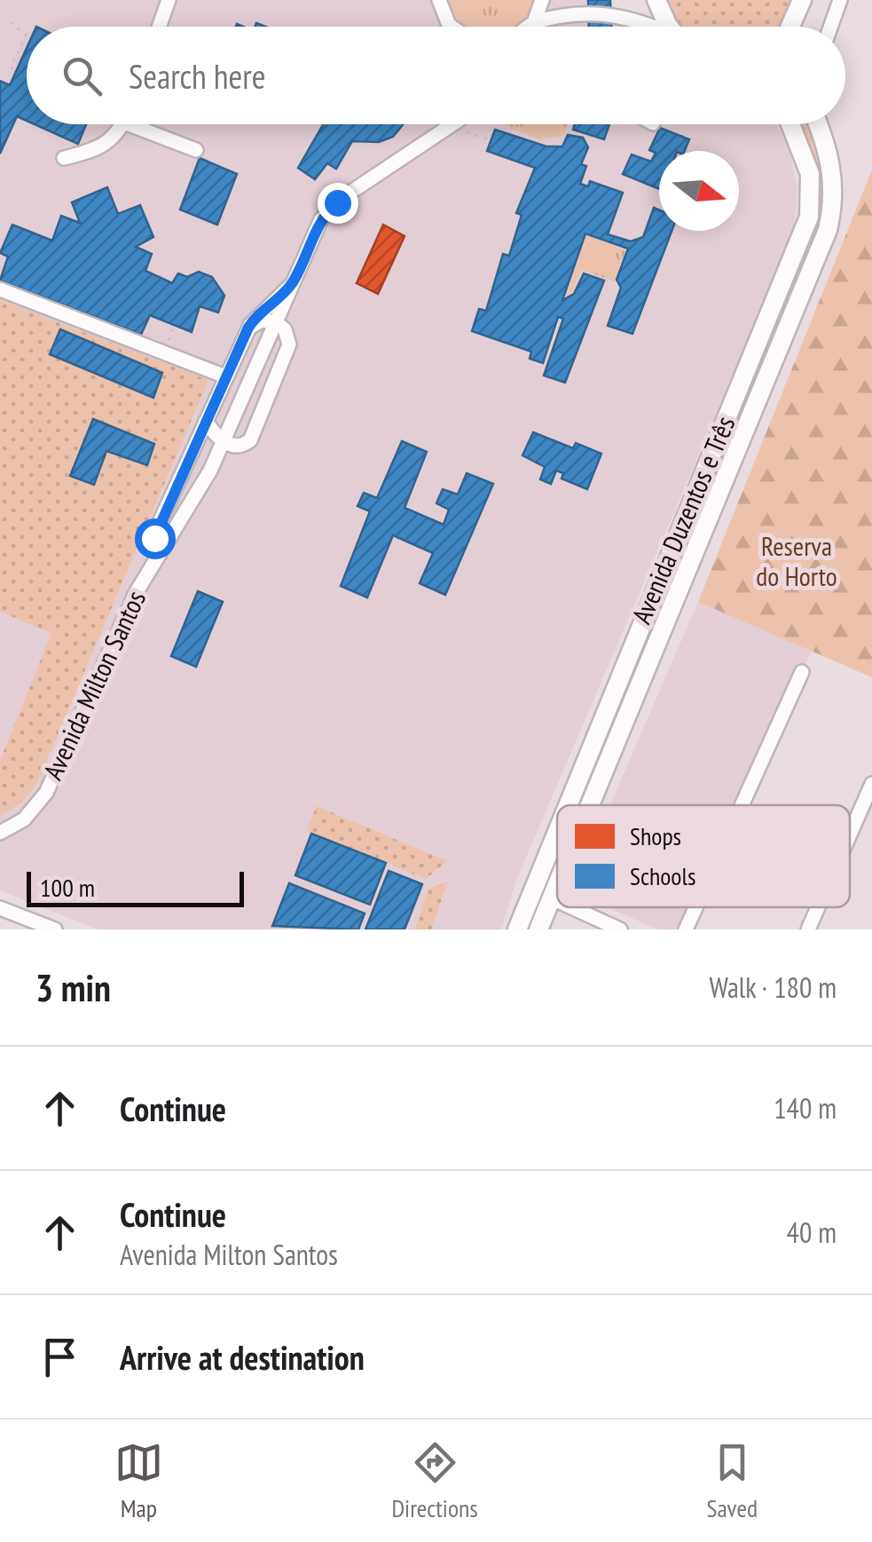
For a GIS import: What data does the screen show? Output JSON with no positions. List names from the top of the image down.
{
  "streets": {
    "main road": ["Avenida Duzentos e Três"],
    "street": ["Avenida Milton Santos"]
  },
  "parks": ["Reserva do Horto"],
  "legend": ["Shops", "Schools"],
  "scale_bar": "100 m",
  "north": "right",
  "page": {
    "search": "Search here",
    "scale": "100 m",
    "heading": ["3 min", "Walk · 180 m"],
    "list": [
      ["Continue", "140 m"],
      ["Continue", "Avenida Milton Santos", "40 m"],
      "Arrive at destination"
    ],
    "nav": ["Map", "Directions", "Saved"]
  }
}
